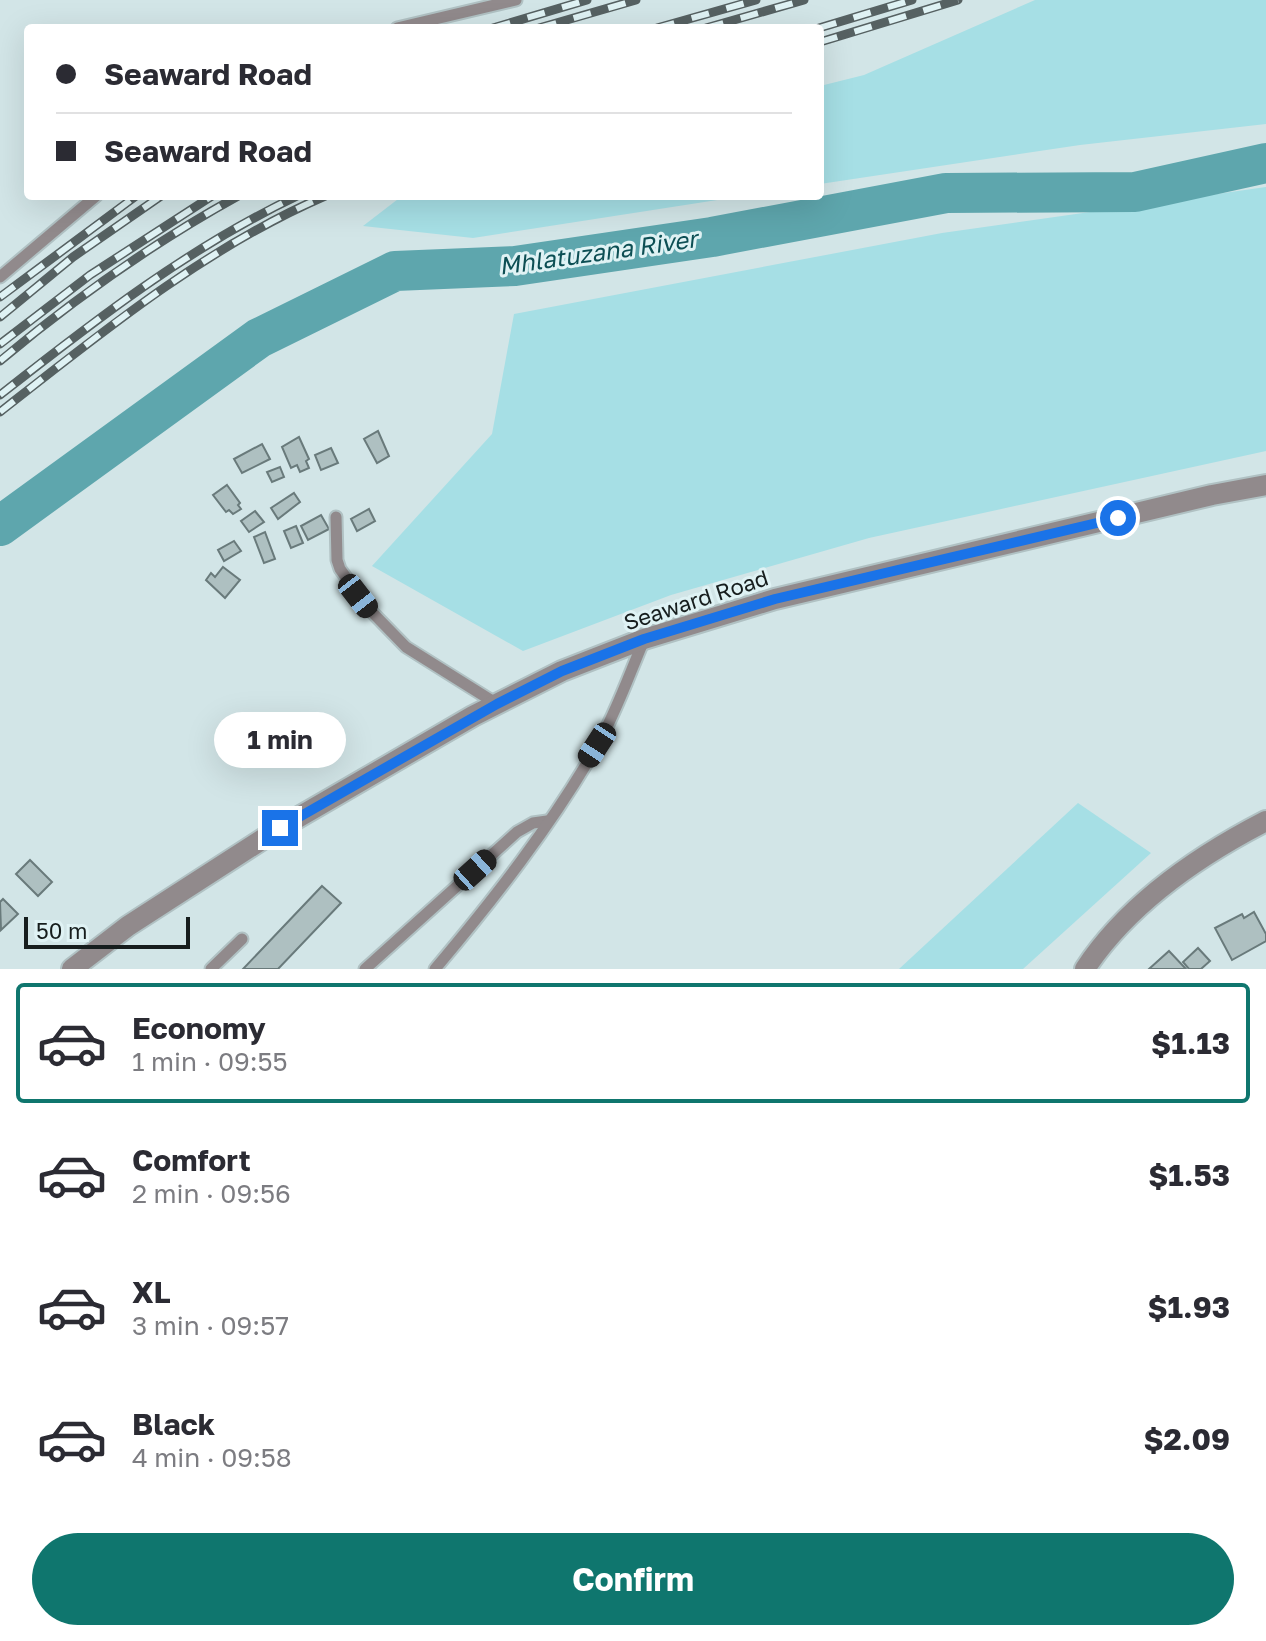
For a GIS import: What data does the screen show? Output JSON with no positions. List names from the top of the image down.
{
  "streets": {
    "street": ["Seaward Road"]
  },
  "water": ["Mhlatuzana River"],
  "scale_bar": "50 m",
  "page": {
    "banner": ["Seaward Road", "Seaward Road"],
    "bubble": "1 min",
    "scale": "50 m",
    "list": [
      {
        "name": "Economy",
        "note": "1 min · 09:55",
        "value": "$1.13"
      },
      {
        "name": "Comfort",
        "note": "2 min · 09:56",
        "value": "$1.53"
      },
      {
        "name": "XL",
        "note": "3 min · 09:57",
        "value": "$1.93"
      },
      {
        "name": "Black",
        "note": "4 min · 09:58",
        "value": "$2.09"
      }
    ],
    "buttons": "Confirm"
  }
}
